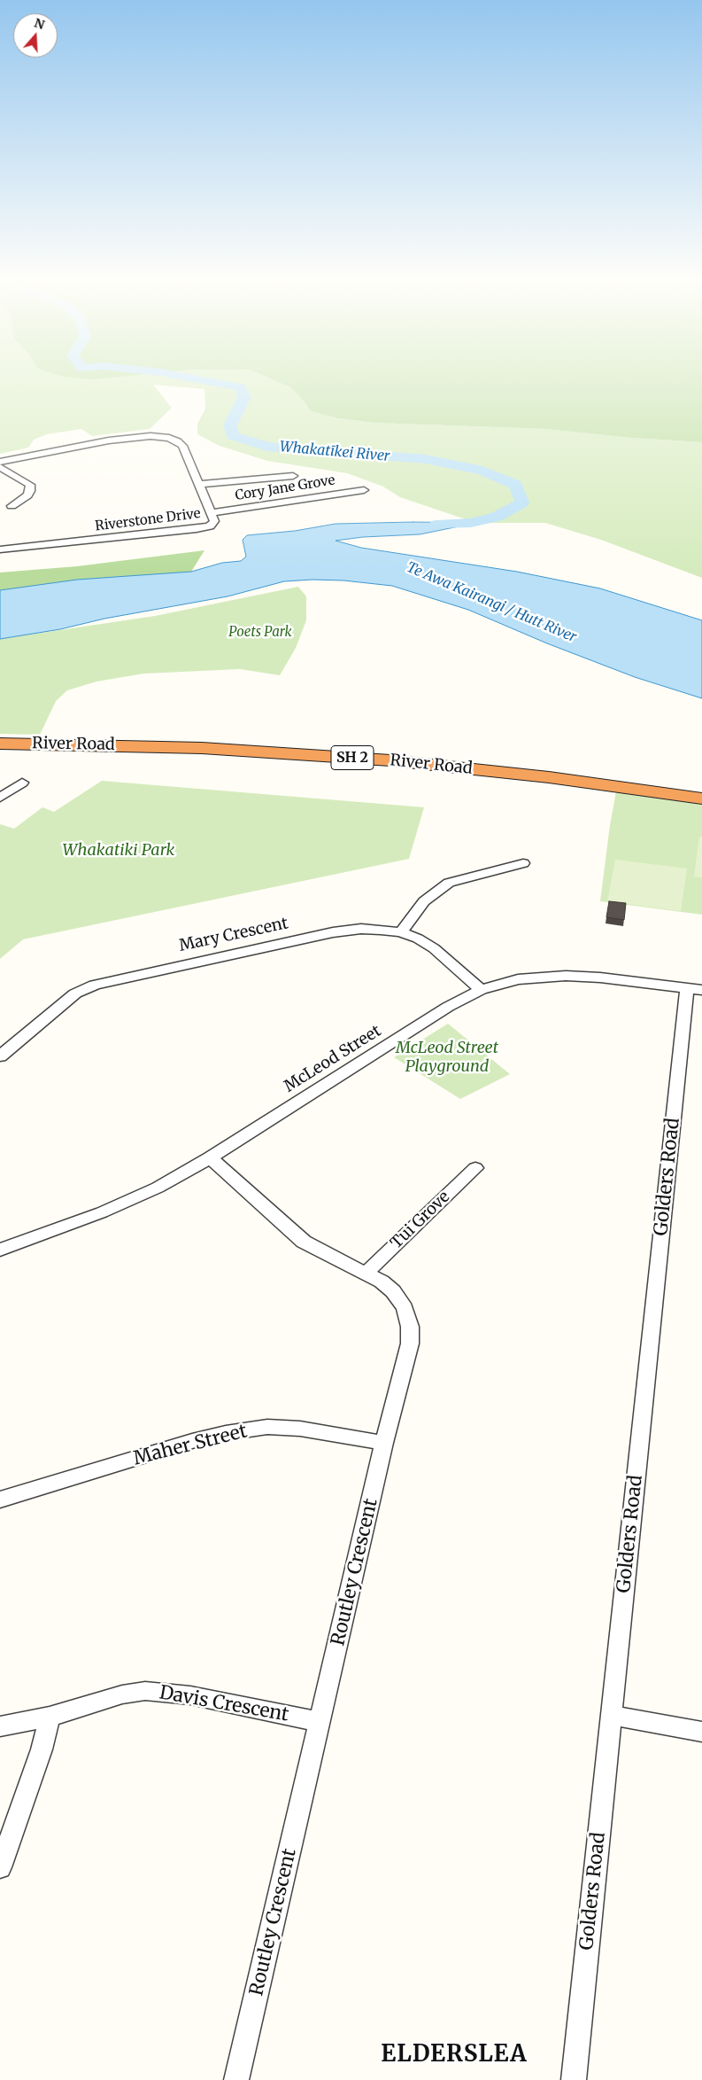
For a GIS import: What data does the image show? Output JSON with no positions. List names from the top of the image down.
{
  "streets": {
    "highway": ["River Road", "SH 2"],
    "street": [
      "Cory Jane Grove",
      "Riverstone Drive",
      "Mary Crescent",
      "McLeod Street",
      "Golders Road",
      "Tui Grove",
      "Maher Street",
      "Routley Crescent",
      "Davis Crescent"
    ]
  },
  "crossings": [
    ["Cory Jane Grove", "Riverstone Drive"],
    ["Mary Crescent", "McLeod Street"],
    ["McLeod Street", "Golders Road"],
    ["McLeod Street", "Routley Crescent"],
    ["Tui Grove", "Routley Crescent"],
    ["Maher Street", "Routley Crescent"],
    ["Routley Crescent", "Davis Crescent"]
  ],
  "districts": ["ELDERSLEA"],
  "water": ["Whakatīkei River", "Te Awa Kairangi / Hutt River"],
  "parks": ["Poets Park", "Whakatiki Park", "McLeod Street Playground"],
  "north": "top"
}
